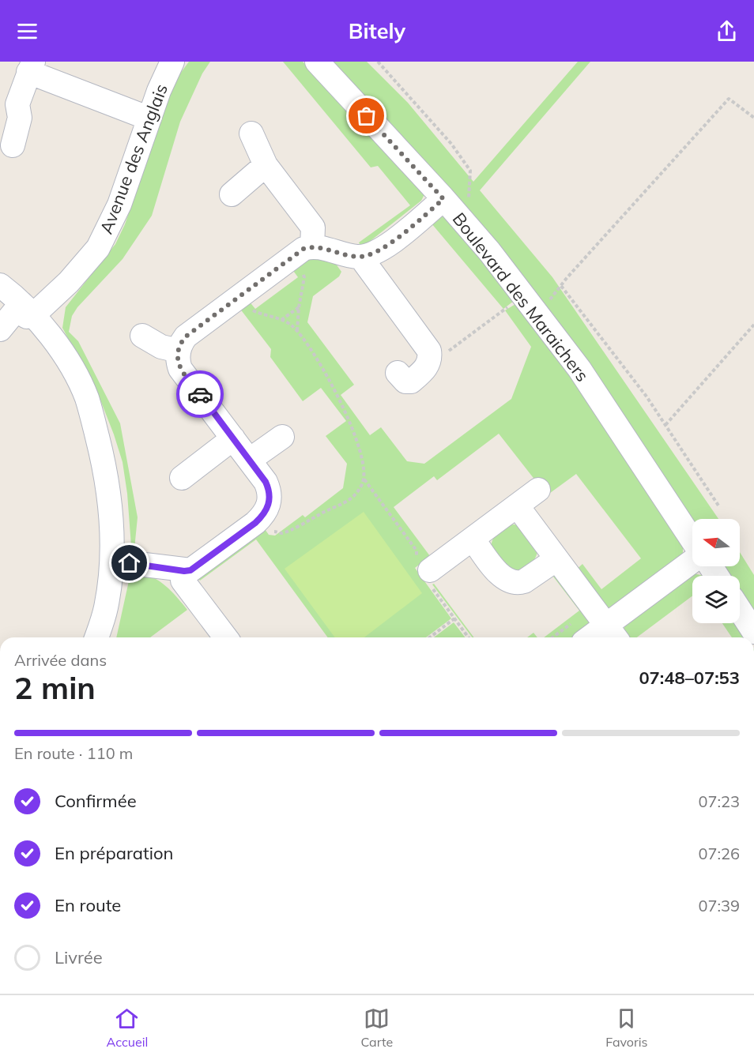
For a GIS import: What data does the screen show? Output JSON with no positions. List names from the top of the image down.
{
  "streets": {
    "street": ["Avenue des Anglais", "Boulevard des Maraichers"]
  },
  "north": "left",
  "page": {
    "header": "Bitely",
    "heading": ["2 min", "Arrivée dans", "07:48–07:53"],
    "bar": "En route · 110 m",
    "list": [
      ["Confirmée", "07:23"],
      ["En préparation", "07:26"],
      ["En route", "07:39"],
      "Livrée"
    ],
    "tabs": ["Accueil", "Carte", "Favoris"]
  }
}
